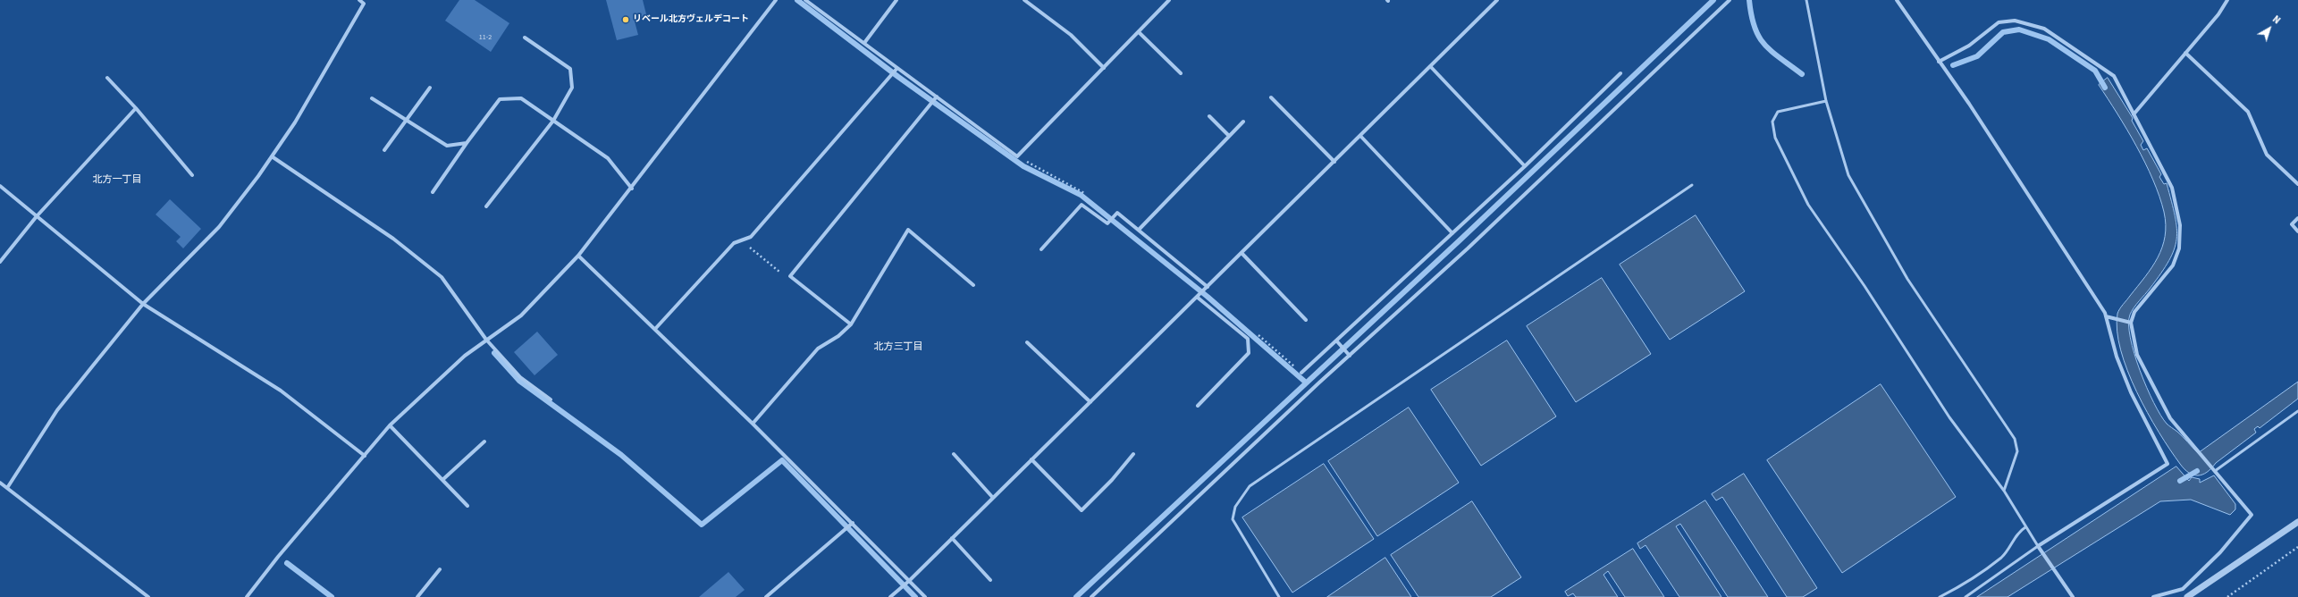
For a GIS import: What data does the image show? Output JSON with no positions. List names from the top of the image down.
{
  "districts": ["北方一丁目", "北方三丁目"],
  "places": ["リベール北方ヴェルデコート"],
  "house_numbers": ["11-2"],
  "north": "top right"
}
